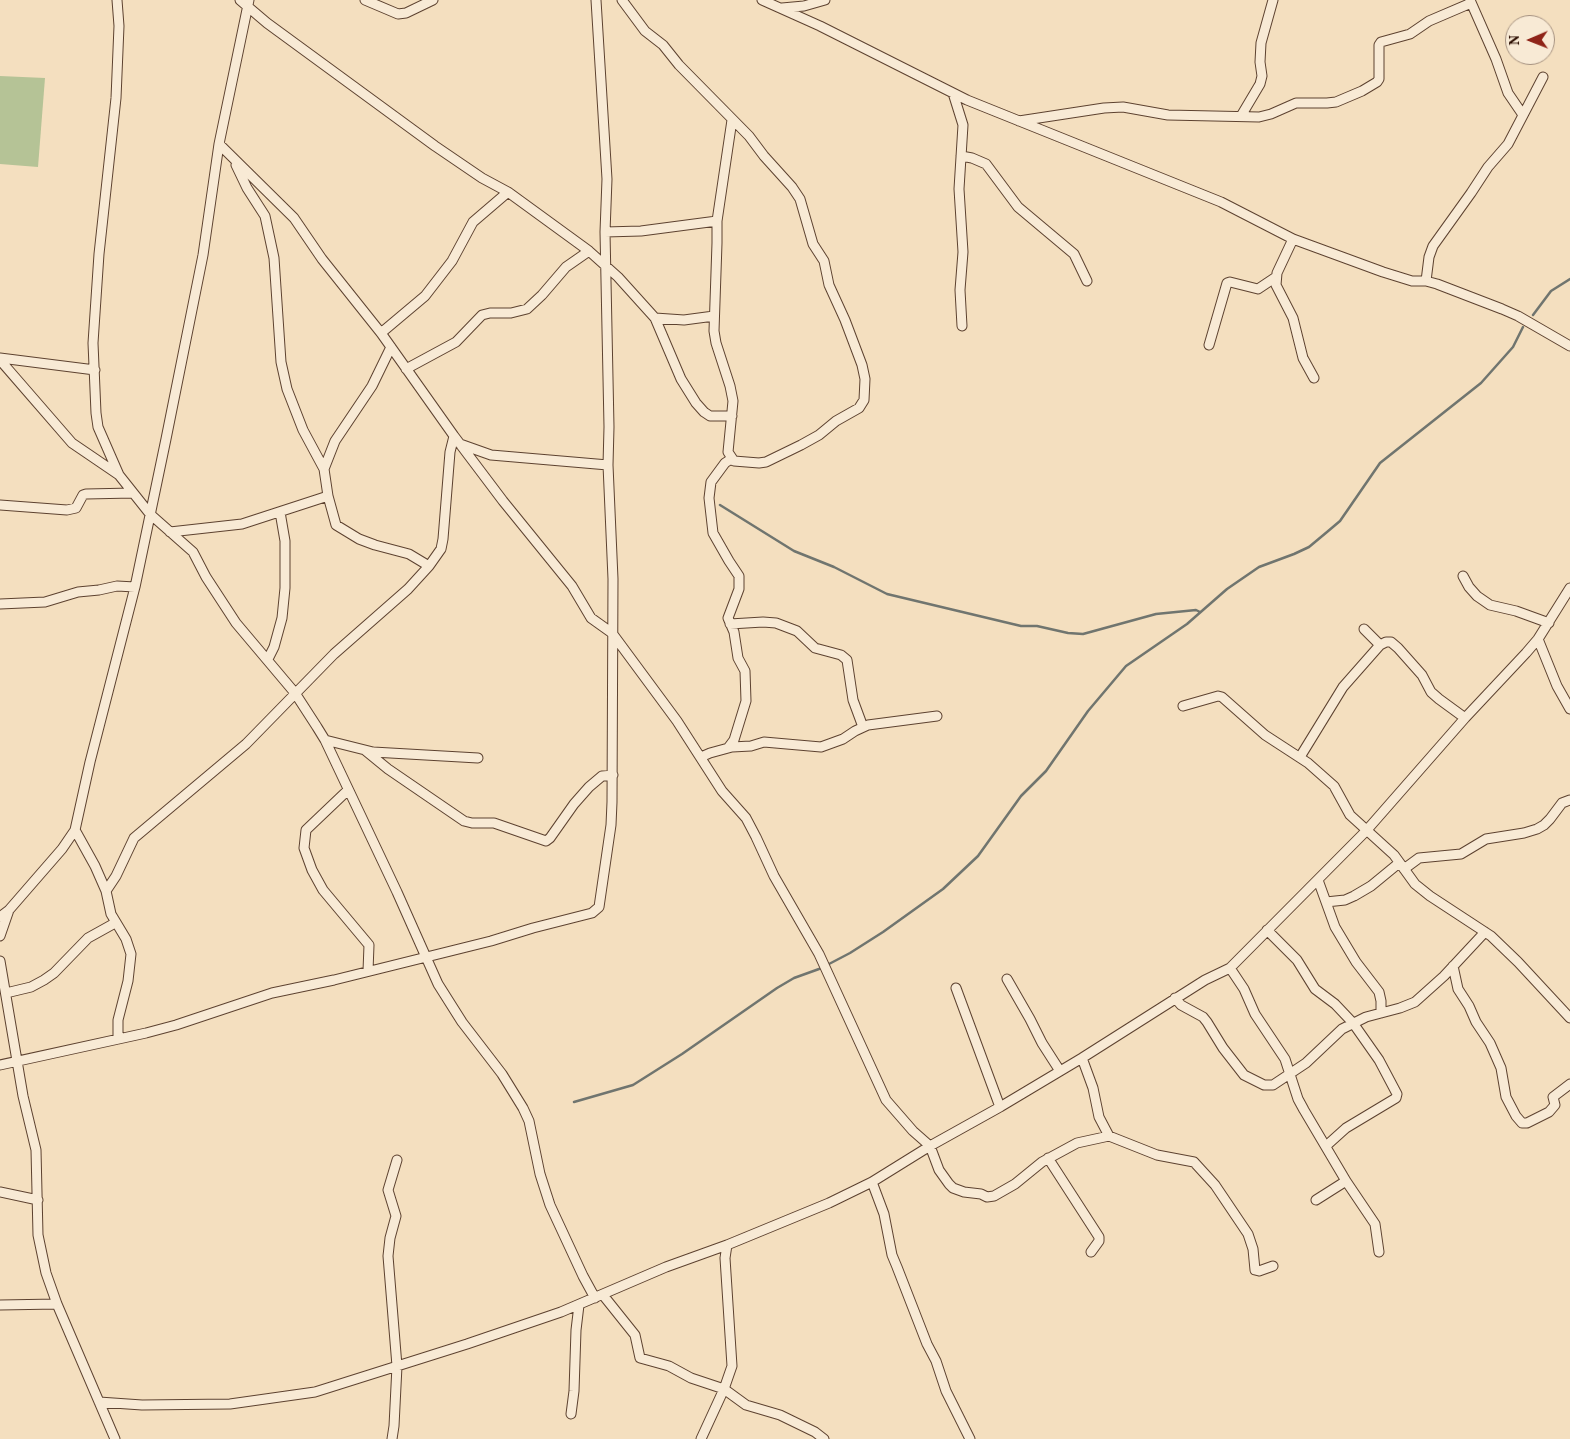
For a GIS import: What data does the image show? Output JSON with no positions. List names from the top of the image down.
{
  "north": "left"
}
